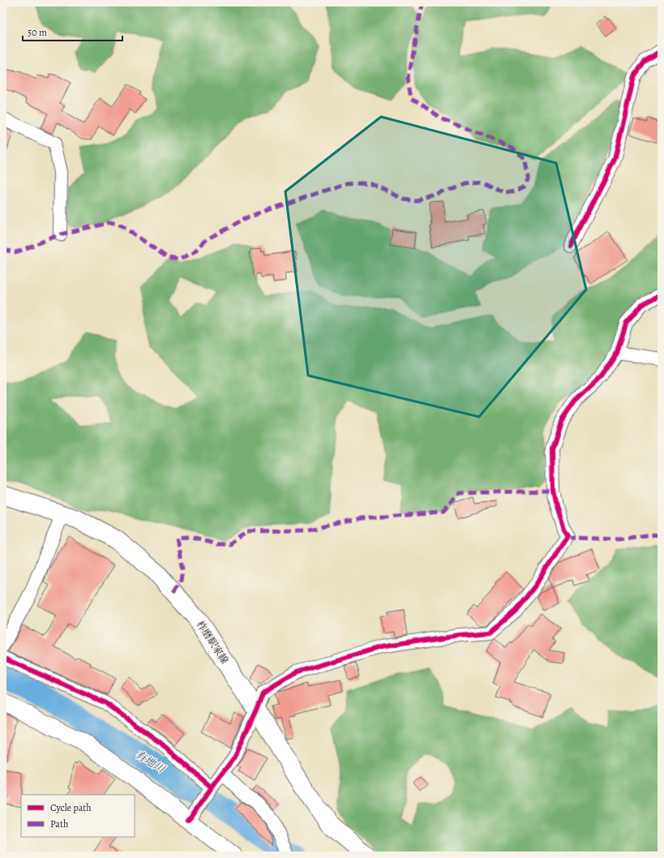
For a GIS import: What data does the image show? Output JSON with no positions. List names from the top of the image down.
{
  "streets": {
    "main road": ["柞磨駅家線"]
  },
  "water": ["有地川"],
  "legend": ["Cycle path", "Path"],
  "scale_bar": "50 m"
}
